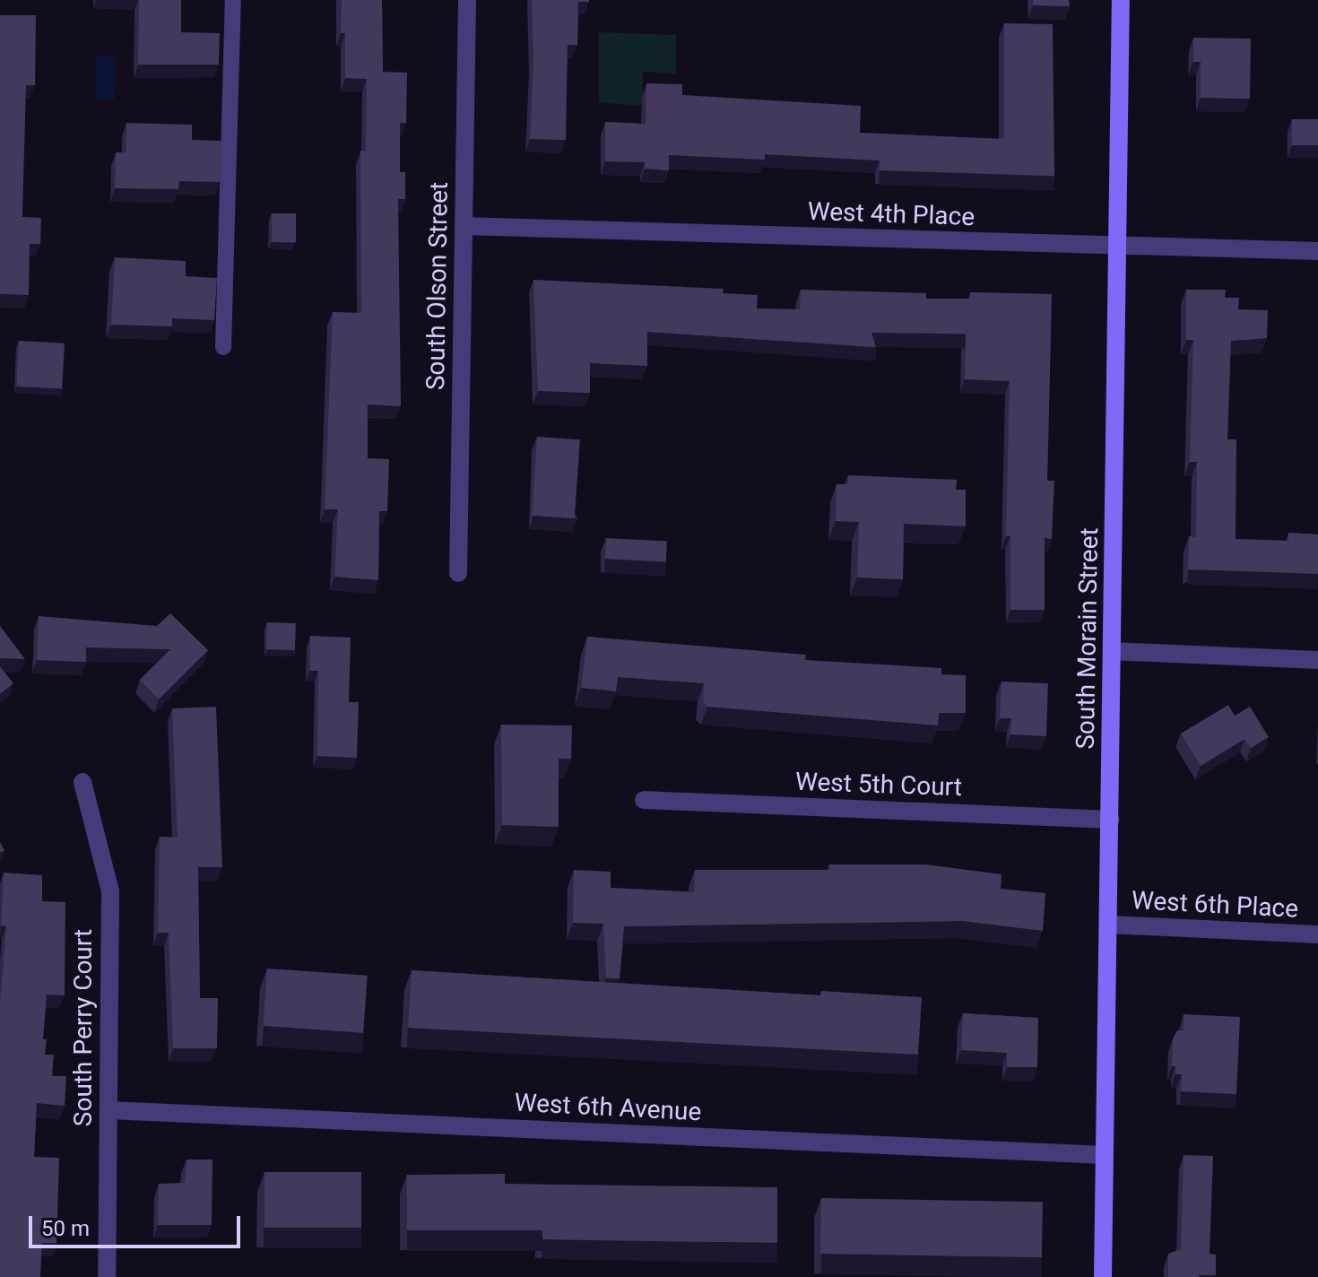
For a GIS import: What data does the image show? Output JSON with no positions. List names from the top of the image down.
{
  "streets": {
    "street": [
      "West 4th Place",
      "South Olson Street",
      "South Morain Street",
      "West 5th Court",
      "West 6th Place",
      "South Perry Court",
      "West 6th Avenue"
    ]
  },
  "crossings": [
    ["West 4th Place", "South Olson Street"],
    ["West 4th Place", "South Morain Street"],
    ["South Morain Street", "West 5th Court"],
    ["South Morain Street", "West 6th Place"],
    ["South Morain Street", "West 6th Avenue"],
    ["South Perry Court", "West 6th Avenue"]
  ],
  "scale_bar": "50 m"
}
